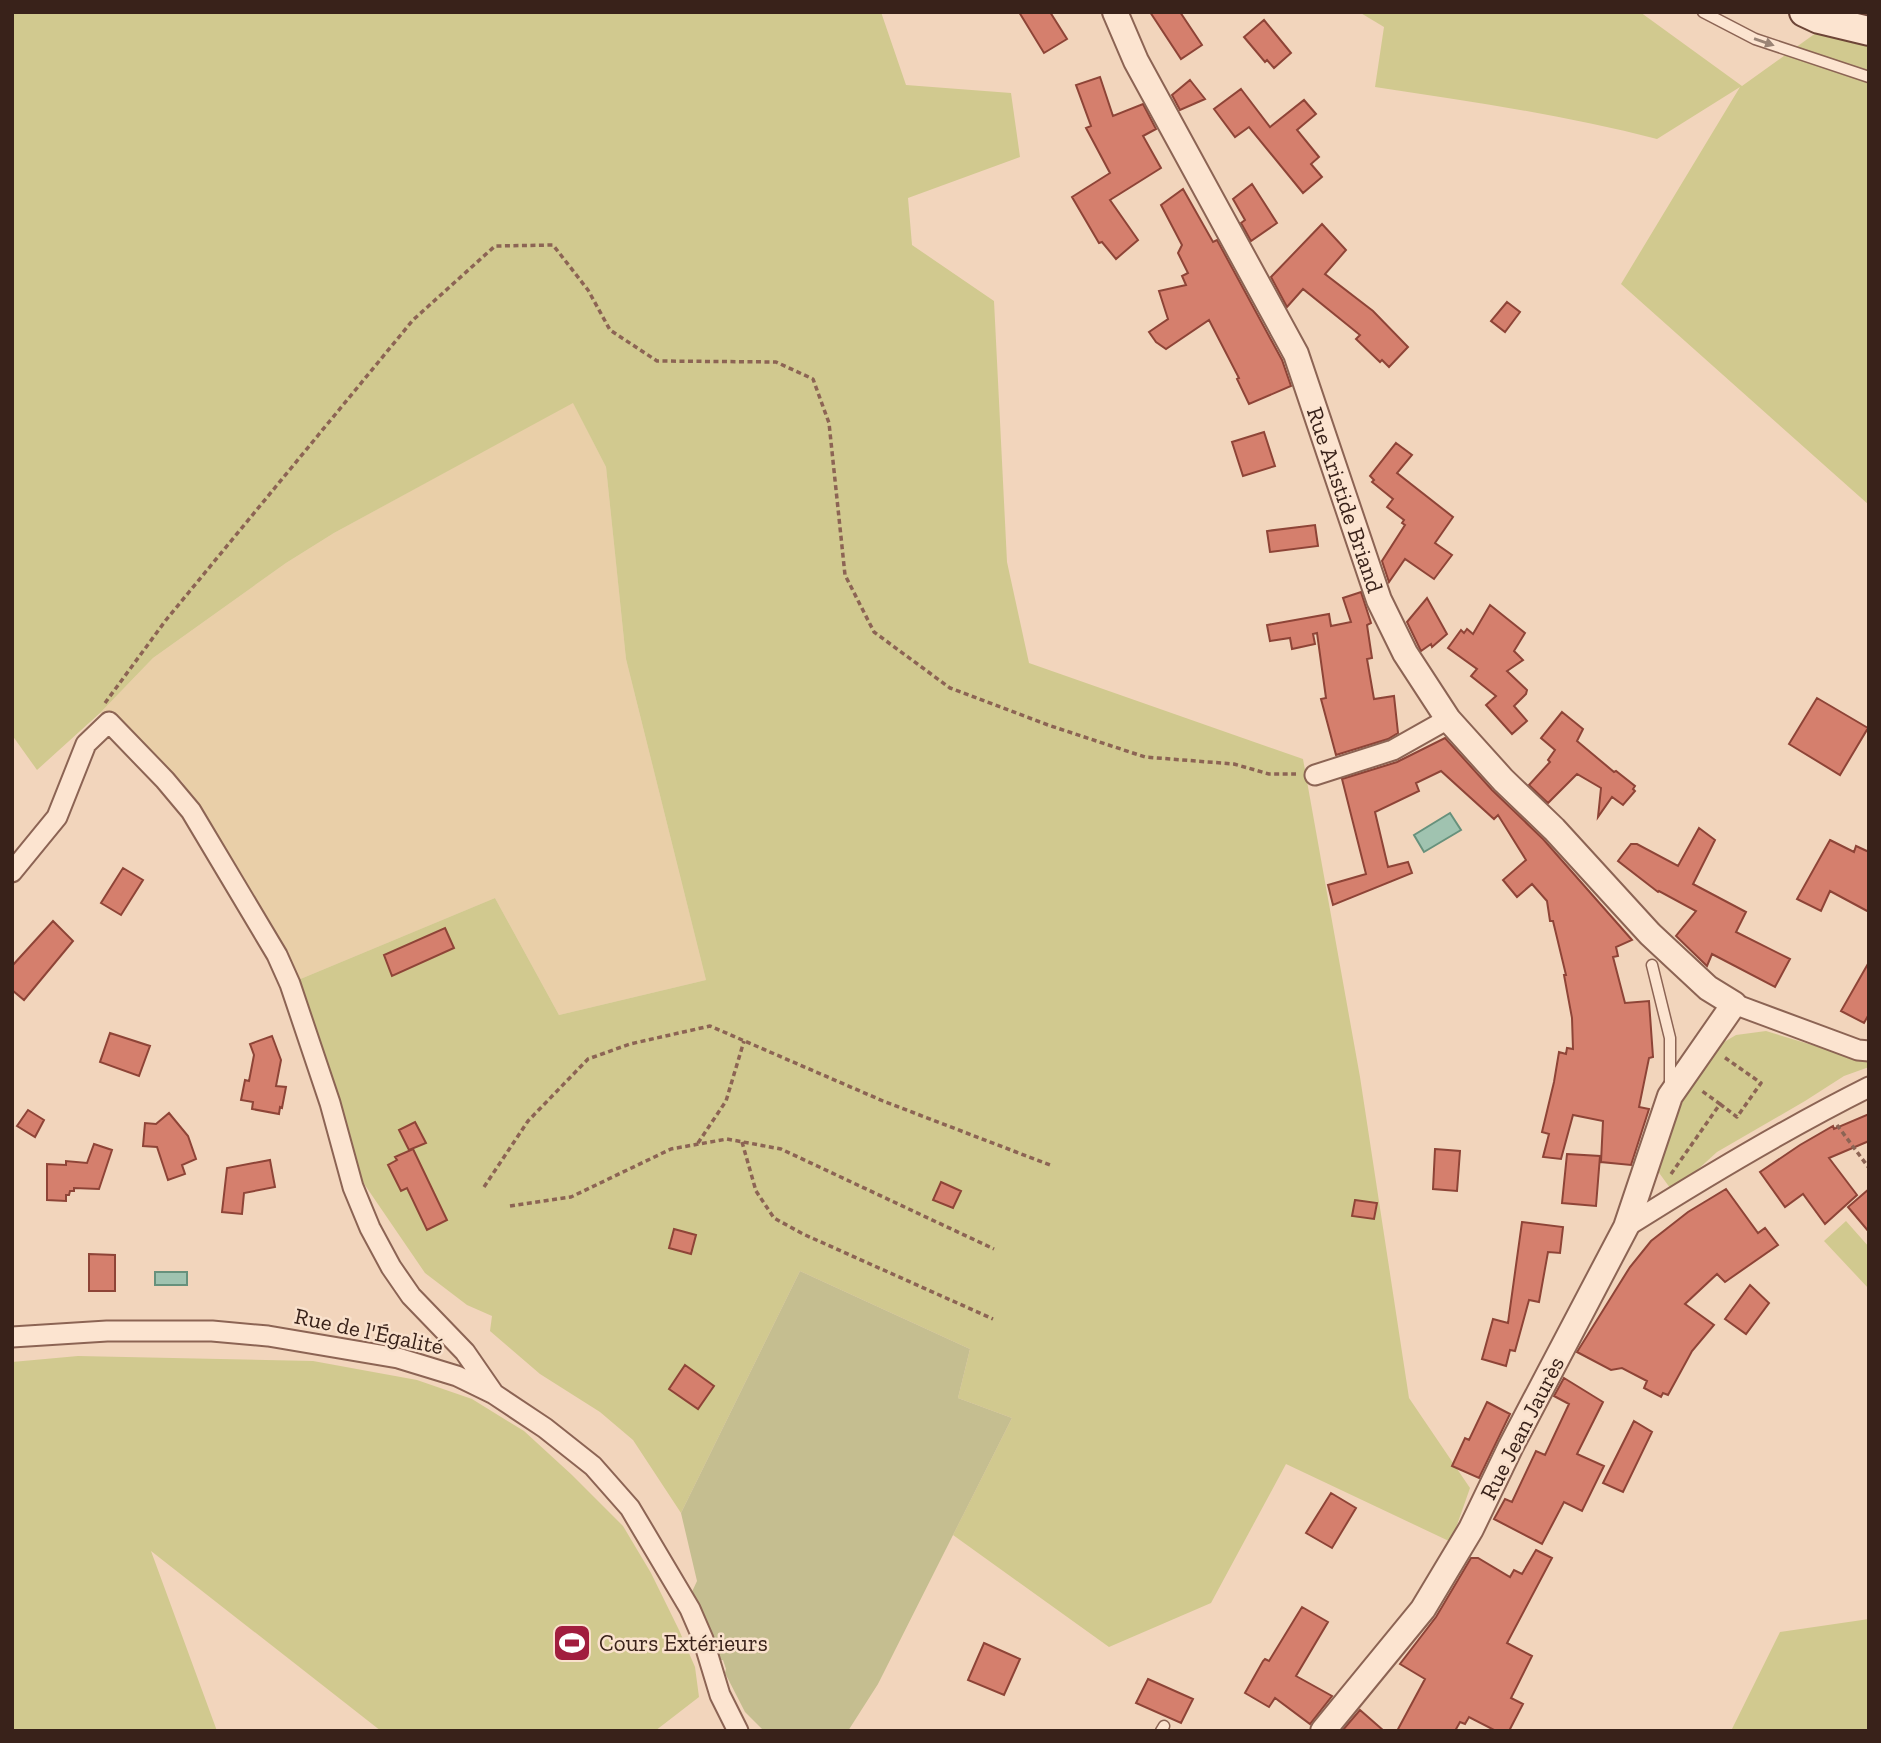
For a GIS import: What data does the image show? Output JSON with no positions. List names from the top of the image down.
{
  "streets": {
    "street": ["Rue Aristide Briand", "Rue de l'Égalité", "Rue Jean Jaurès"]
  },
  "crossings": [
    ["Rue Aristide Briand", "Rue Jean Jaurès"]
  ],
  "places": {
    "sports": ["Cours Extérieurs"]
  }
}
